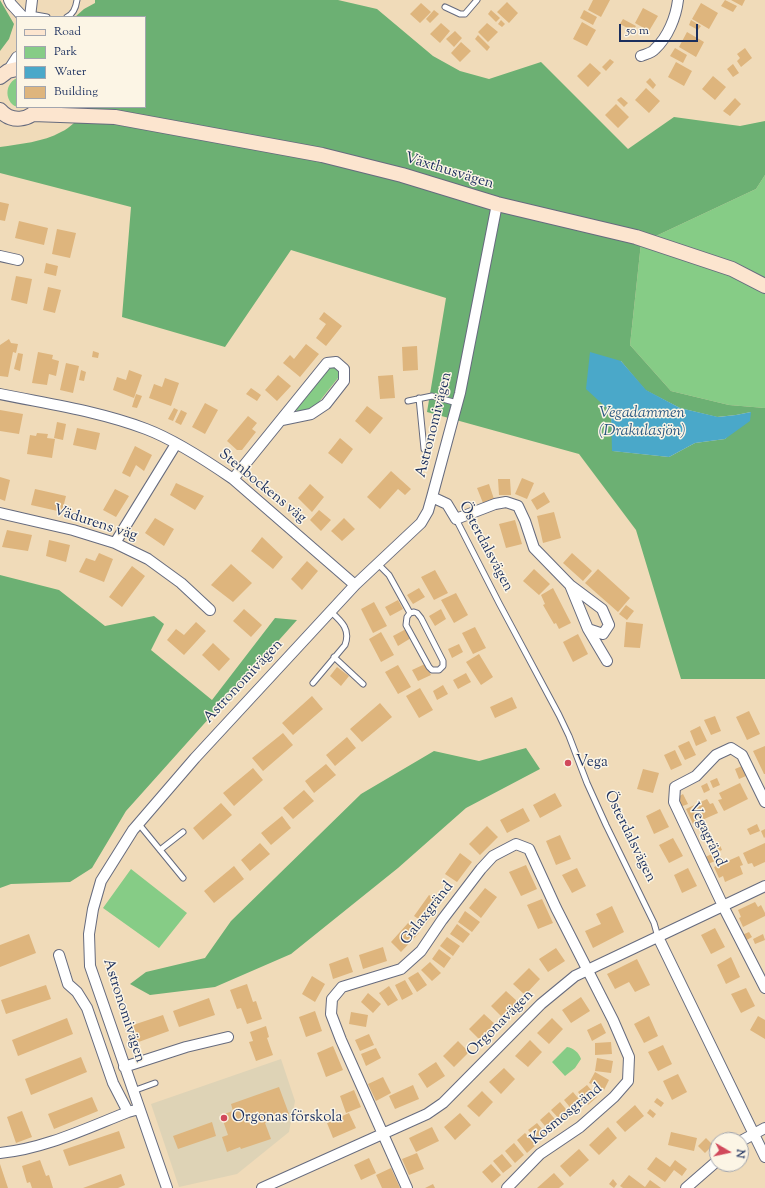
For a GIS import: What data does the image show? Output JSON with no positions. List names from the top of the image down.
{
  "streets": {
    "street": [
      "Växthusvägen",
      "Astronomivägen",
      "Stenbockens väg",
      "Vädurens väg",
      "Österdalsvägen",
      "Vegagränd",
      "Galaxgränd",
      "Orgonavägen",
      "Kosmosgränd"
    ]
  },
  "crossings": [
    ["Växthusvägen", "Astronomivägen"],
    ["Astronomivägen", "Stenbockens väg"],
    ["Astronomivägen", "Österdalsvägen"],
    ["Österdalsvägen", "Orgonavägen"],
    ["Vegagränd", "Orgonavägen"],
    ["Galaxgränd", "Orgonavägen"],
    ["Galaxgränd", "Kosmosgränd"],
    ["Orgonavägen", "Kosmosgränd"]
  ],
  "water": ["Vegadammen (Drakulasjön)"],
  "places": ["Vega", "Orgonas förskola"],
  "legend": [
    "Road",
    "Park",
    "Water",
    "Building"
  ],
  "scale_bar": "50 m",
  "north": "right"
}
